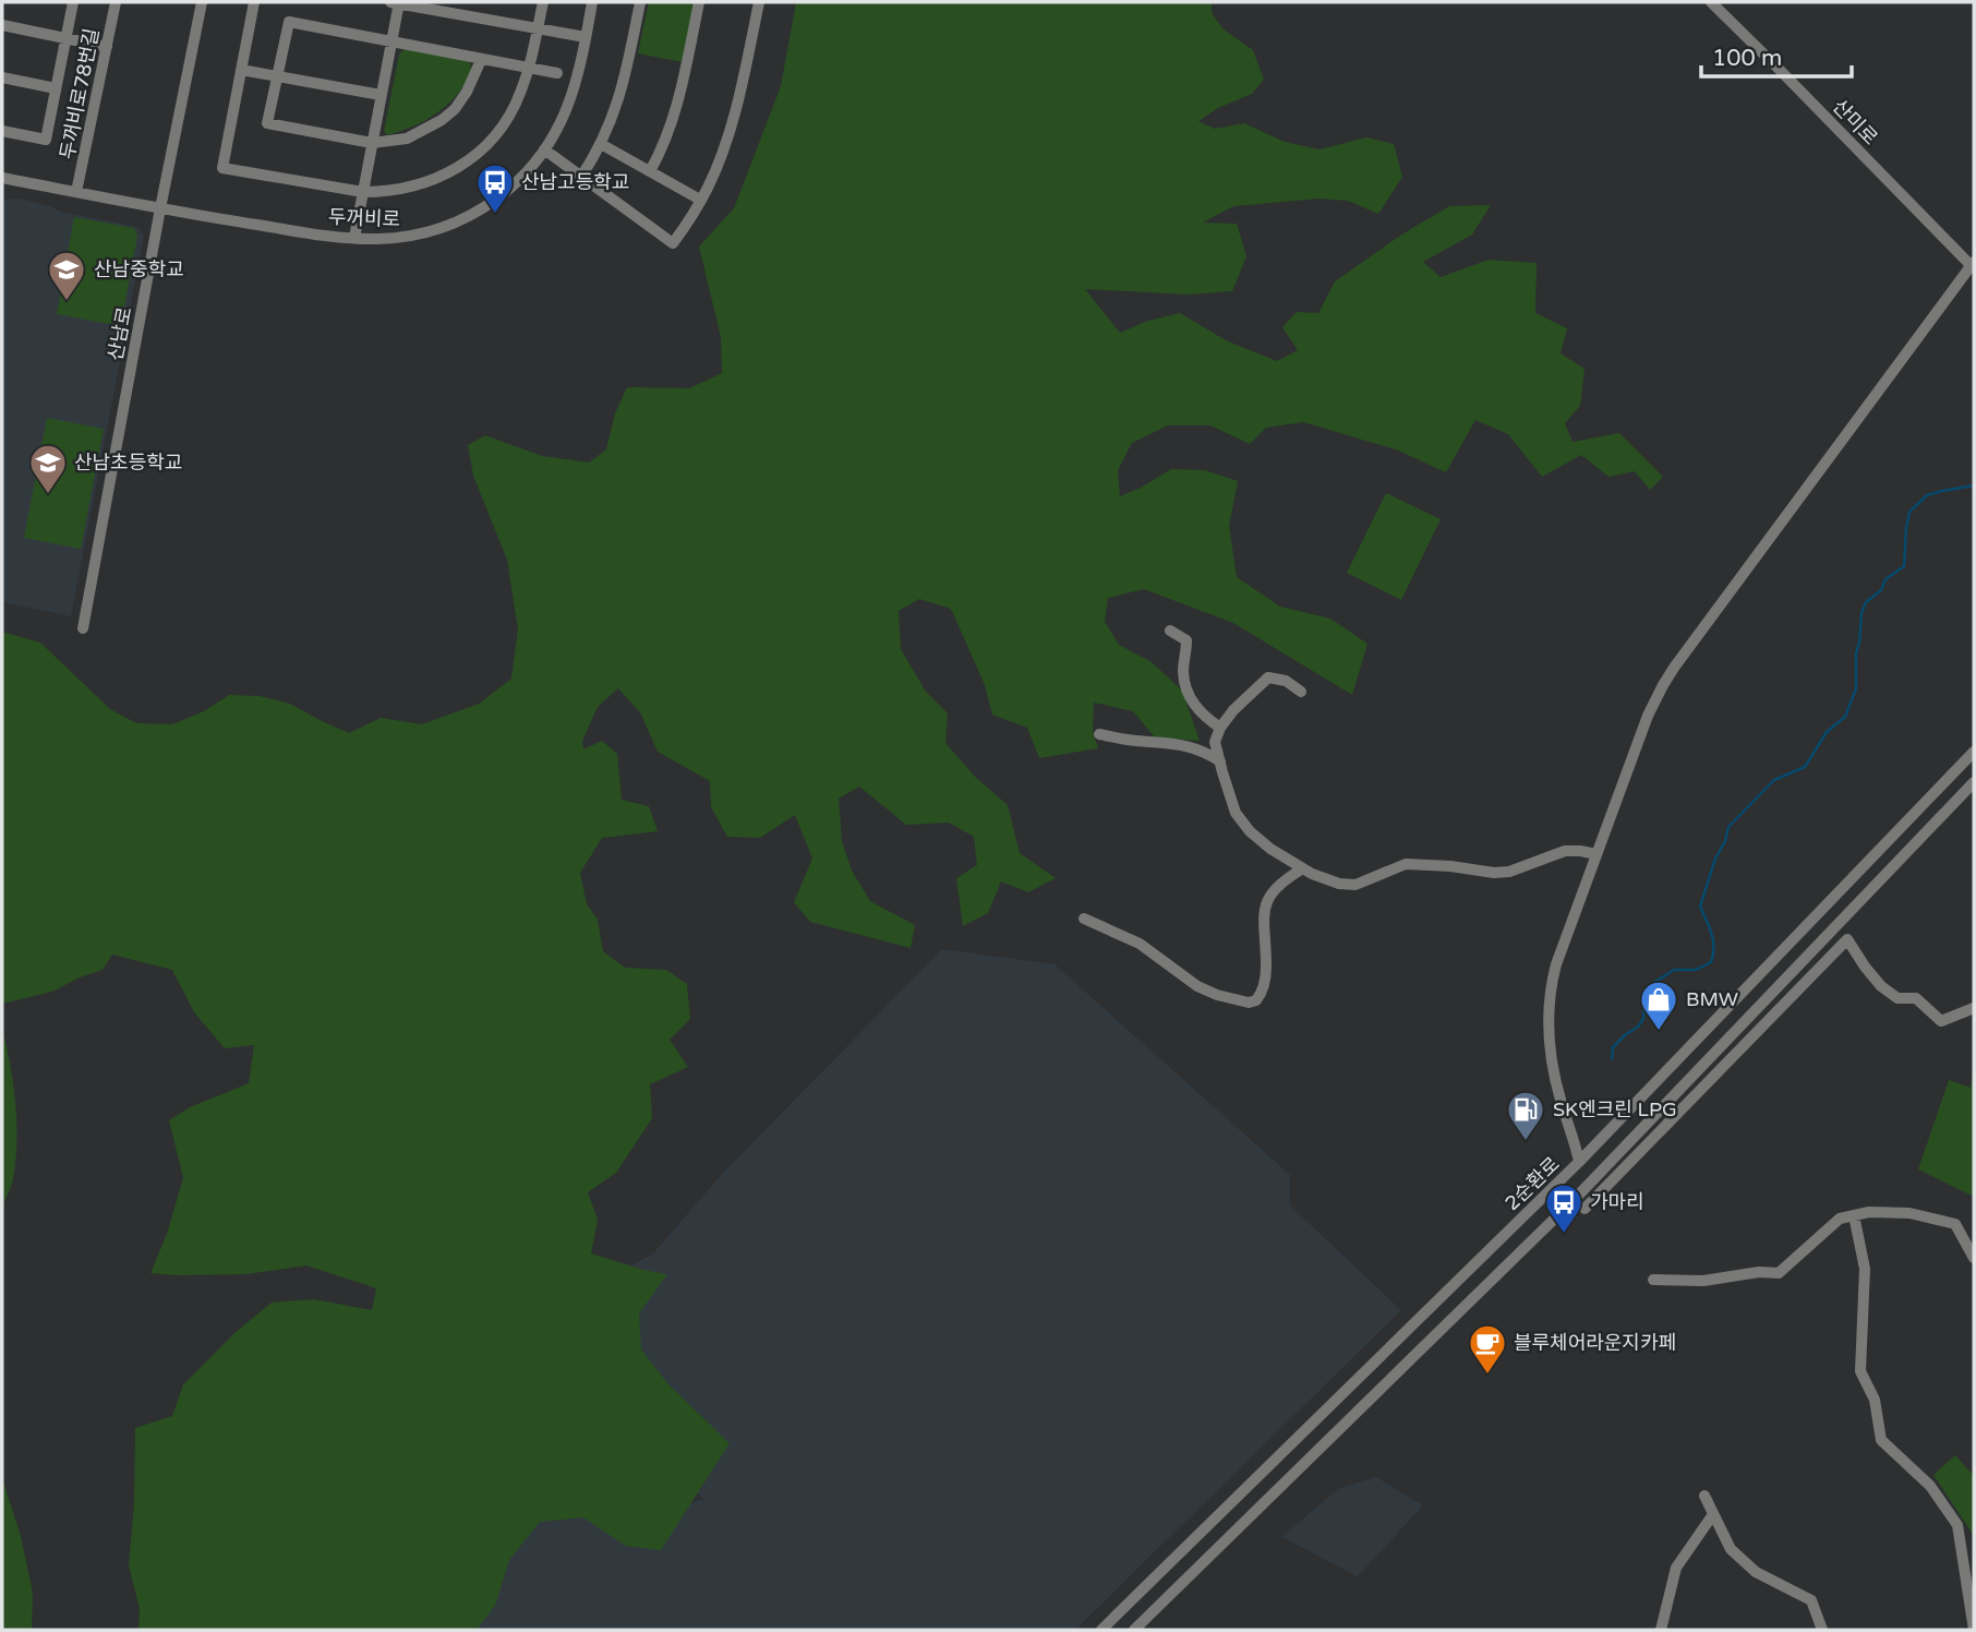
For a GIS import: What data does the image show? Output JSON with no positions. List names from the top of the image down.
{
  "streets": {
    "street": [
      "두꺼비로78번길",
      "산미로",
      "두꺼비로",
      "산남로",
      "2순환로"
    ]
  },
  "crossings": [
    ["두꺼비로78번길", "두꺼비로"],
    ["두꺼비로", "산남로"]
  ],
  "places": {
    "bus stop": ["산남고등학교", "가마리"],
    "school or university": ["산남중학교", "산남초등학교"],
    "shop": ["BMW"],
    "fuel station": ["SK엔크린 LPG"],
    "cafe": ["블루체어라운지카페"]
  },
  "scale_bar": "100 m"
}
